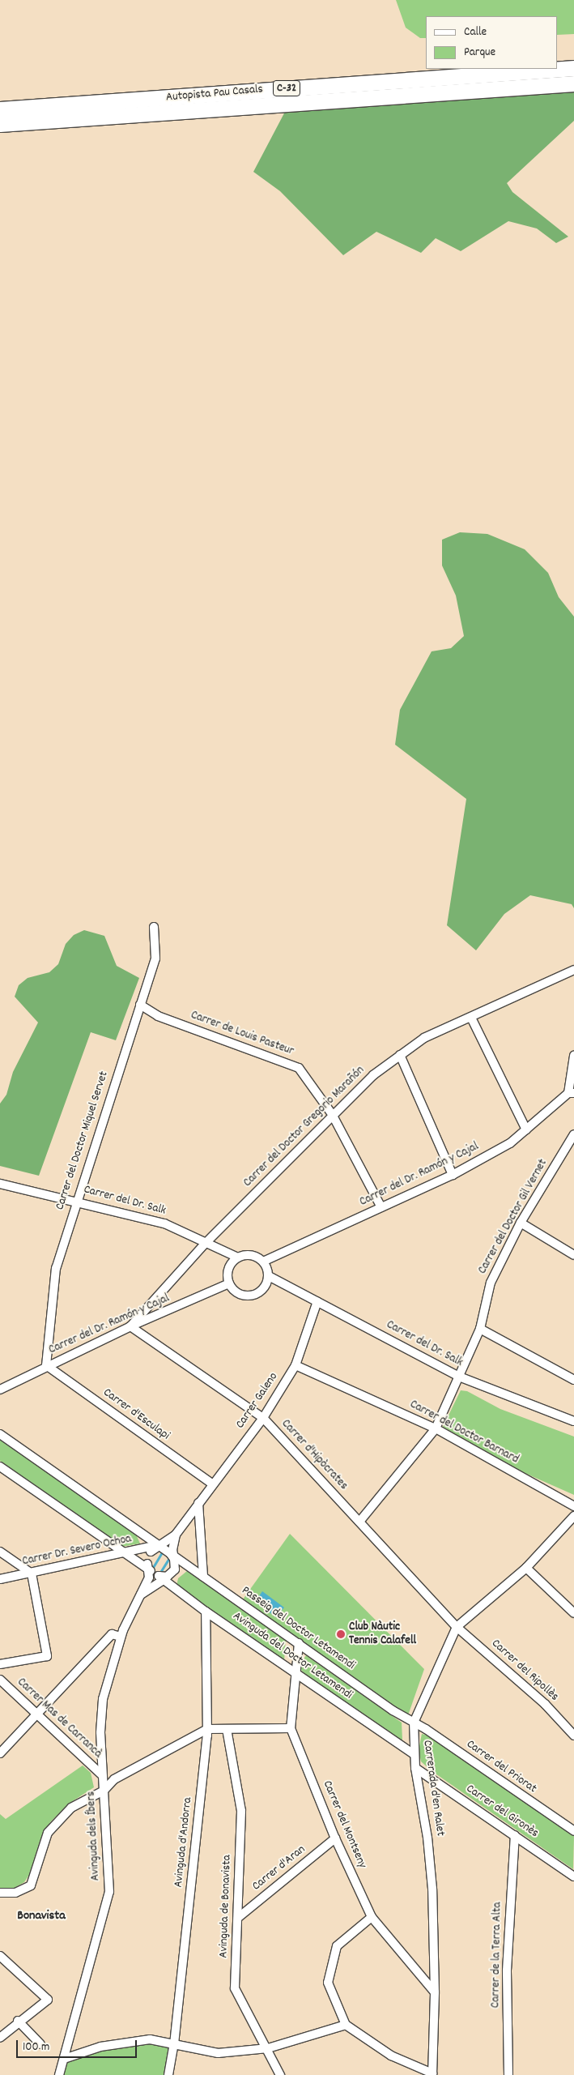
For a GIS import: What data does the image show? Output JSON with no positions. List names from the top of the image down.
{
  "streets": {
    "highway": ["C-32", "Autopista Pau Casals"],
    "street": [
      "Carrer de Louis Pasteur",
      "Carrer del Doctor Gregorio Marañón",
      "Carrer del Doctor Miquel Servet",
      "Carrer del Dr. Ramón y Cajal",
      "Carrer del Dr. Salk",
      "Carrer del Doctor Gil Vernet",
      "Carrer Galeno",
      "Carrer d'Esculapi",
      "Carrer del Doctor Barnard",
      "Carrer d'Hipòcrates",
      "Carrer Dr. Severo Ochoa",
      "Passeig del Doctor Letamendi",
      "Avinguda del Doctor Letamendi",
      "Carrer del Ripollès",
      "Carrer Mas de Carrancà",
      "Carrer del Priorat",
      "Carrerada d'en Ralet",
      "Carrer del Gironès",
      "Carrer del Montseny",
      "Avinguda dels Íbers",
      "Avinguda d'Andorra",
      "Carrer d'Aran",
      "Avinguda de Bonavista",
      "Carrer de la Terra Alta"
    ]
  },
  "crossings": [
    ["Carrer de Louis Pasteur", "Carrer del Doctor Gregorio Marañón"],
    ["Carrer de Louis Pasteur", "Carrer del Doctor Miquel Servet"],
    ["Carrer de Louis Pasteur", "Carrer del Dr. Ramón y Cajal"],
    ["Carrer del Doctor Gregorio Marañón", "Carrer del Dr. Ramón y Cajal"],
    ["Carrer del Doctor Gregorio Marañón", "Carrer del Dr. Salk"],
    ["Carrer del Doctor Gregorio Marañón", "Carrer d'Hipòcrates"],
    ["Carrer del Doctor Miquel Servet", "Carrer del Dr. Ramón y Cajal"],
    ["Carrer del Doctor Miquel Servet", "Carrer del Dr. Salk"],
    ["Carrer del Doctor Miquel Servet", "Carrer d'Esculapi"],
    ["Carrer del Dr. Ramón y Cajal", "Carrer del Dr. Salk"],
    ["Carrer del Dr. Ramón y Cajal", "Carrer d'Esculapi"],
    ["Carrer del Dr. Ramón y Cajal", "Carrer d'Hipòcrates"],
    ["Carrer del Dr. Salk", "Carrer del Doctor Gil Vernet"],
    ["Carrer del Dr. Salk", "Carrer Galeno"],
    ["Carrer del Doctor Gil Vernet", "Carrer del Doctor Barnard"],
    ["Carrer del Doctor Gil Vernet", "Carrer d'Hipòcrates"],
    ["Carrer Galeno", "Carrer d'Esculapi"],
    ["Carrer Galeno", "Carrer del Doctor Barnard"],
    ["Carrer Galeno", "Carrer d'Hipòcrates"],
    ["Carrer Galeno", "Carrer Dr. Severo Ochoa"],
    ["Carrer Galeno", "Passeig del Doctor Letamendi"],
    ["Carrer Galeno", "Avinguda del Doctor Letamendi"],
    ["Carrer Galeno", "Avinguda dels Íbers"],
    ["Carrer d'Hipòcrates", "Carrer del Ripollès"],
    ["Carrer d'Hipòcrates", "Carrerada d'en Ralet"],
    ["Carrer Dr. Severo Ochoa", "Passeig del Doctor Letamendi"],
    ["Passeig del Doctor Letamendi", "Carrer del Priorat"],
    ["Passeig del Doctor Letamendi", "Carrerada d'en Ralet"],
    ["Passeig del Doctor Letamendi", "Carrer del Montseny"],
    ["Avinguda del Doctor Letamendi", "Carrerada d'en Ralet"],
    ["Avinguda del Doctor Letamendi", "Carrer del Montseny"],
    ["Avinguda del Doctor Letamendi", "Avinguda dels Íbers"],
    ["Avinguda del Doctor Letamendi", "Avinguda d'Andorra"],
    ["Carrer del Ripollès", "Carrerada d'en Ralet"],
    ["Carrer Mas de Carrancà", "Avinguda dels Íbers"],
    ["Carrer del Priorat", "Carrerada d'en Ralet"],
    ["Carrerada d'en Ralet", "Carrer del Gironès"],
    ["Carrerada d'en Ralet", "Carrer del Montseny"],
    ["Carrer del Gironès", "Carrer de la Terra Alta"],
    ["Carrer del Montseny", "Carrer d'Aran"],
    ["Carrer d'Aran", "Avinguda de Bonavista"]
  ],
  "districts": ["Bonavista"],
  "places": ["Club Nàutic Tennis Calafell"],
  "legend": ["Calle", "Parque"],
  "scale_bar": "100 m"
}
